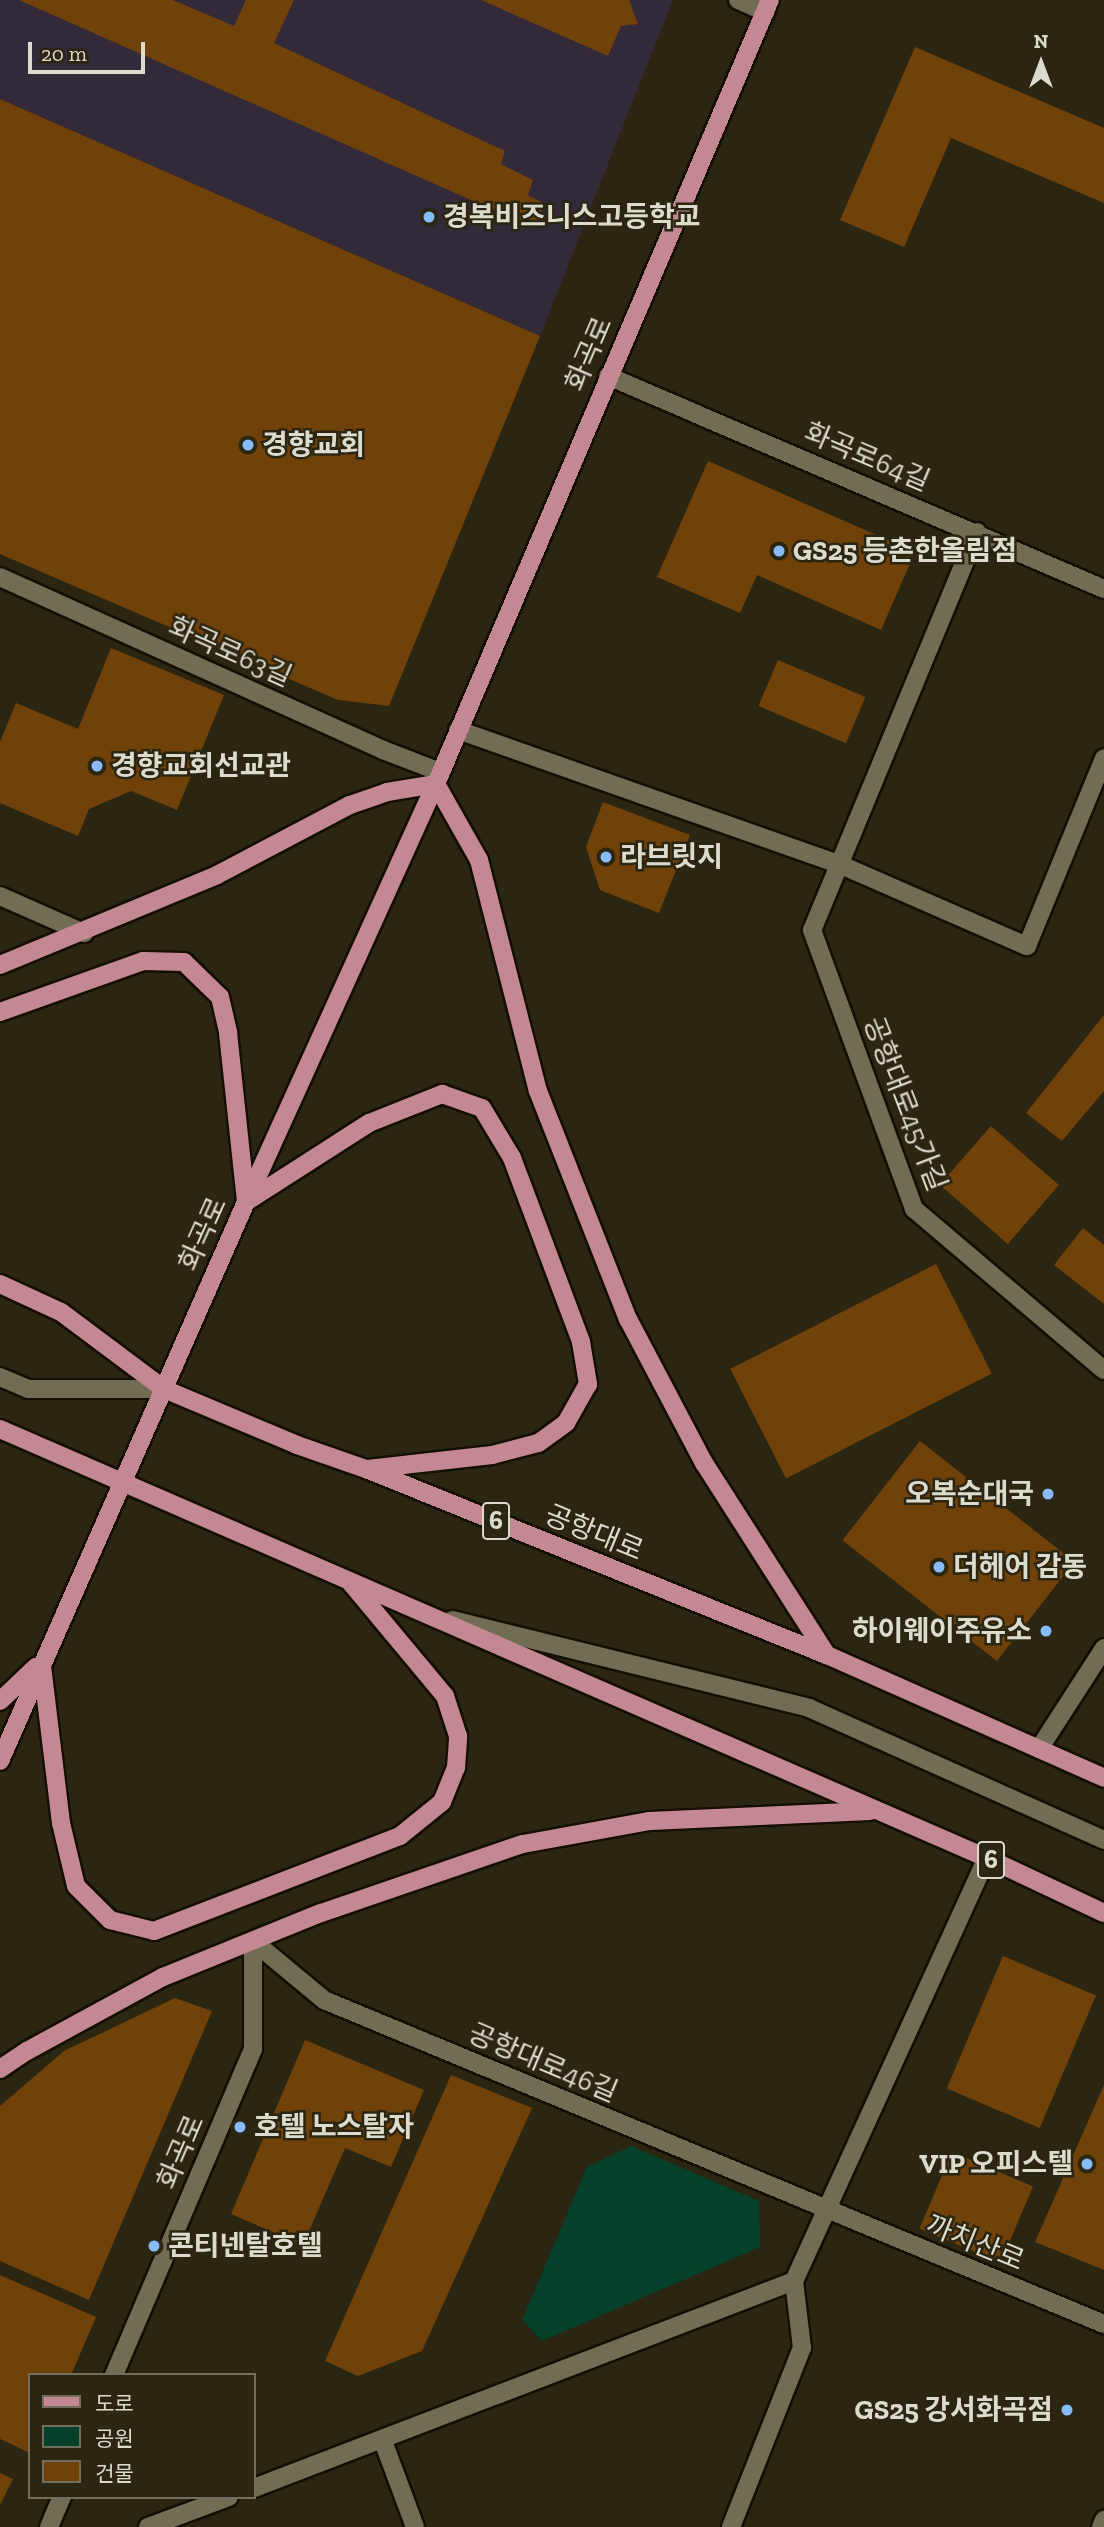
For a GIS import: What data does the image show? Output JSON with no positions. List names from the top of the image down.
{
  "streets": {
    "main road": ["화곡로", "6", "공항대로"],
    "street": [
      "화곡로64길",
      "화곡로63길",
      "공항대로45가길",
      "공항대로46길",
      "까치산로"
    ]
  },
  "crossings": [
    ["화곡로", "화곡로64길"],
    ["화곡로", "화곡로63길"],
    ["화곡로", "6"],
    ["화곡로", "공항대로"],
    ["화곡로", "공항대로46길"],
    ["화곡로64길", "공항대로45가길"],
    ["공항대로46길", "까치산로"]
  ],
  "places": [
    "경복비즈니스고등학교",
    "경향교회",
    "GS25 등촌한올림점",
    "경향교회선교관",
    "라브릿지",
    "오복순대국",
    "더헤어 감동",
    "하이웨이주유소",
    "호텔 노스탈자",
    "VIP 오피스텔",
    "콘티넨탈호텔",
    "GS25 강서화곡점"
  ],
  "legend": ["도로", "공원", "건물"],
  "scale_bar": "20 m",
  "north": "top"
}
